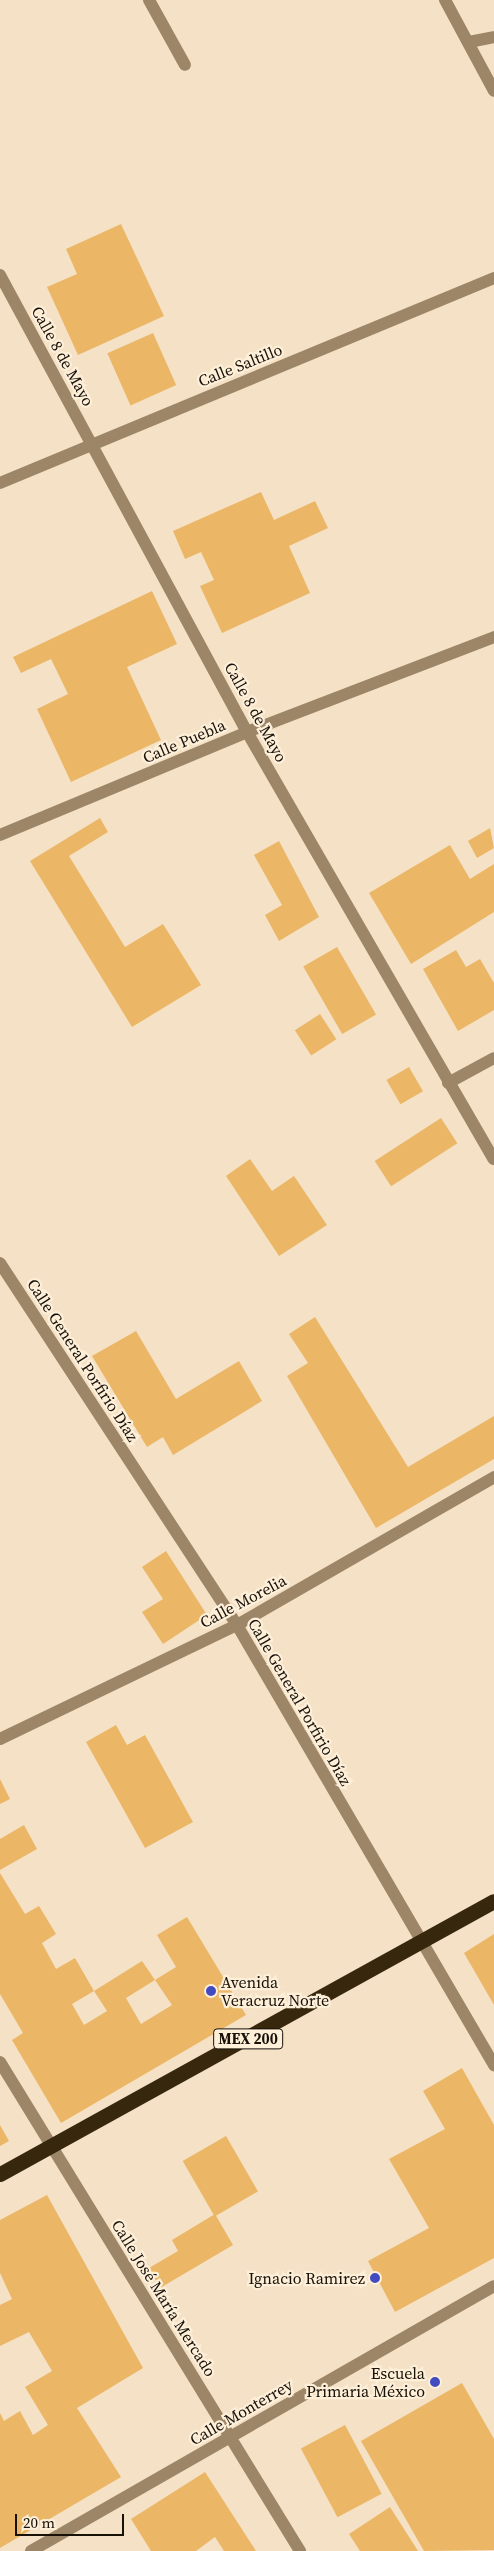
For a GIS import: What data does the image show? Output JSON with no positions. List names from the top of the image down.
{
  "streets": {
    "highway": ["MEX 200"],
    "street": [
      "Calle 8 de Mayo",
      "Calle Saltillo",
      "Calle Puebla",
      "Calle General Porfirio Díaz",
      "Calle Morelia",
      "Calle José María Mercado",
      "Calle Monterrey"
    ]
  },
  "crossings": [
    ["Calle 8 de Mayo", "Calle Saltillo"],
    ["Calle 8 de Mayo", "Calle Puebla"],
    ["Calle General Porfirio Díaz", "Calle Morelia"],
    ["Calle General Porfirio Díaz", "MEX 200"],
    ["MEX 200", "Calle José María Mercado"],
    ["Calle José María Mercado", "Calle Monterrey"]
  ],
  "places": ["Avenida Veracruz Norte", "Ignacio Ramirez", "Escuela Primaria México"],
  "scale_bar": "20 m"
}
